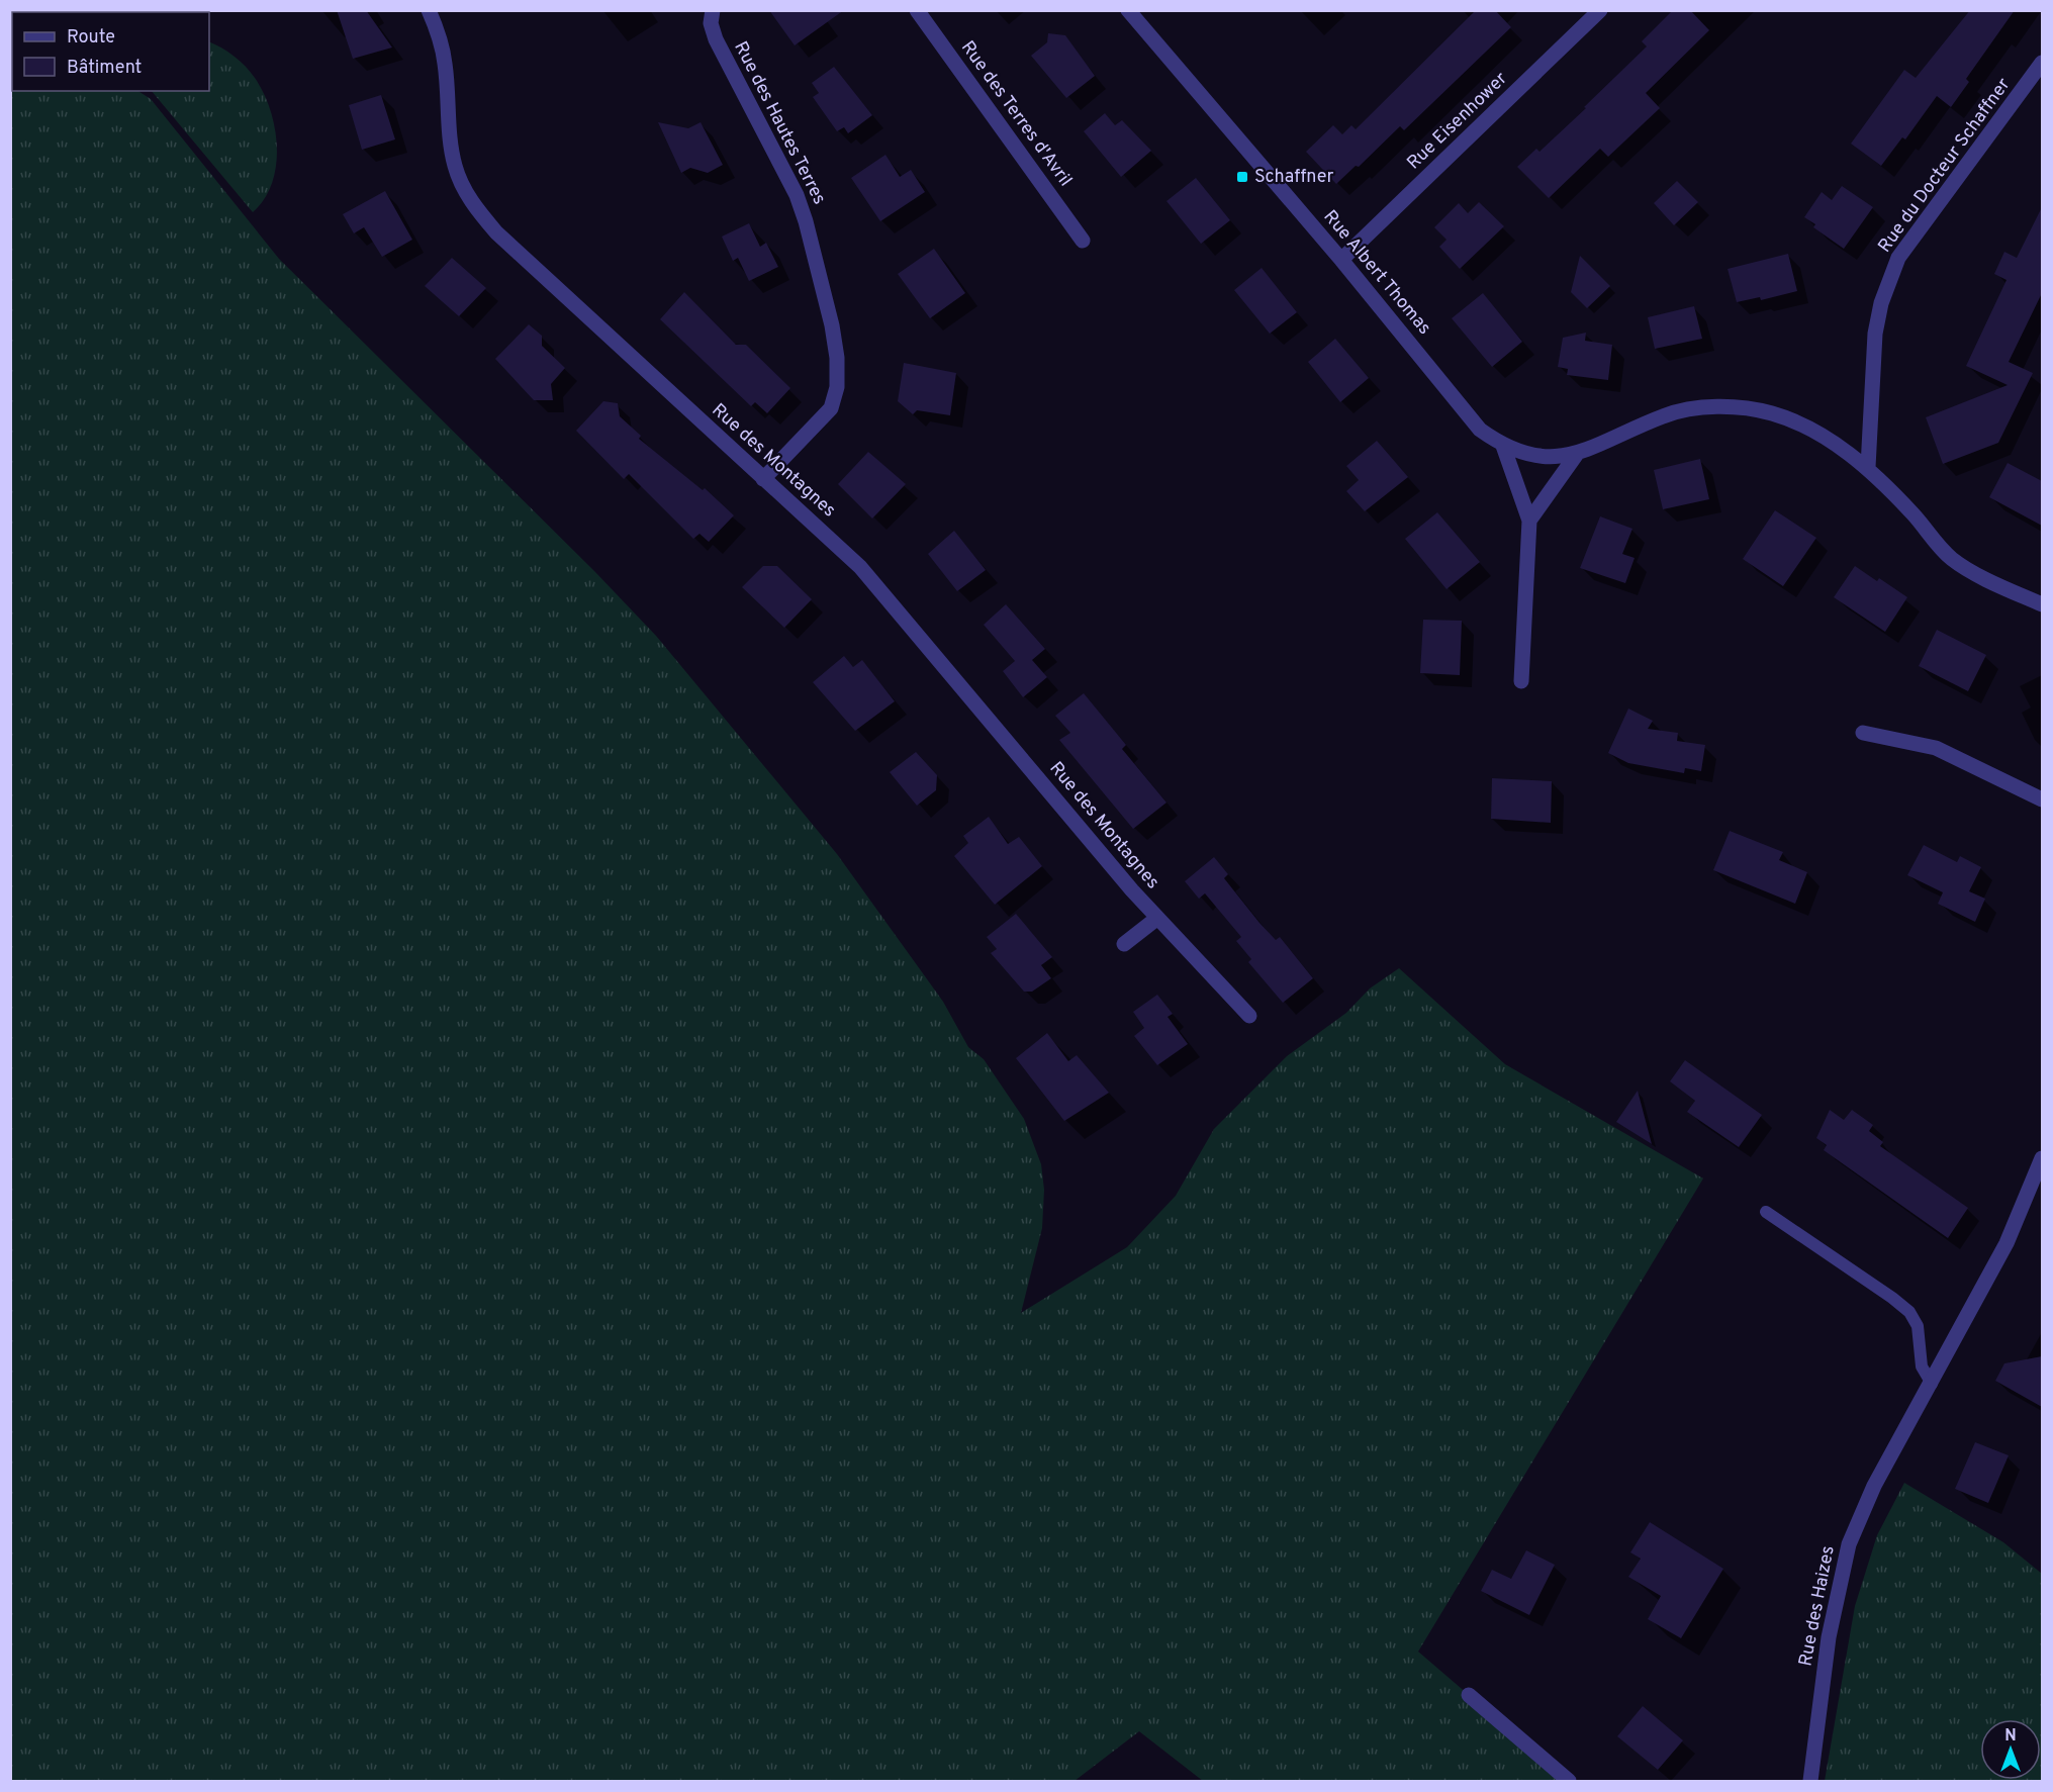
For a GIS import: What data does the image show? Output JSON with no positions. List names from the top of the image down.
{
  "streets": {
    "street": [
      "Rue des Terres d'Avril",
      "Rue Eisenhower",
      "Rue des Hautes Terres",
      "Rue du Docteur Schaffner",
      "Rue Albert Thomas",
      "Rue des Montagnes",
      "Rue des Haizes"
    ]
  },
  "crossings": [
    ["Rue Eisenhower", "Rue Albert Thomas"],
    ["Rue des Hautes Terres", "Rue des Montagnes"],
    ["Rue du Docteur Schaffner", "Rue Albert Thomas"]
  ],
  "places": {
    "transit": ["Schaffner"]
  },
  "legend": ["Route", "Bâtiment"],
  "north": "top"
}
